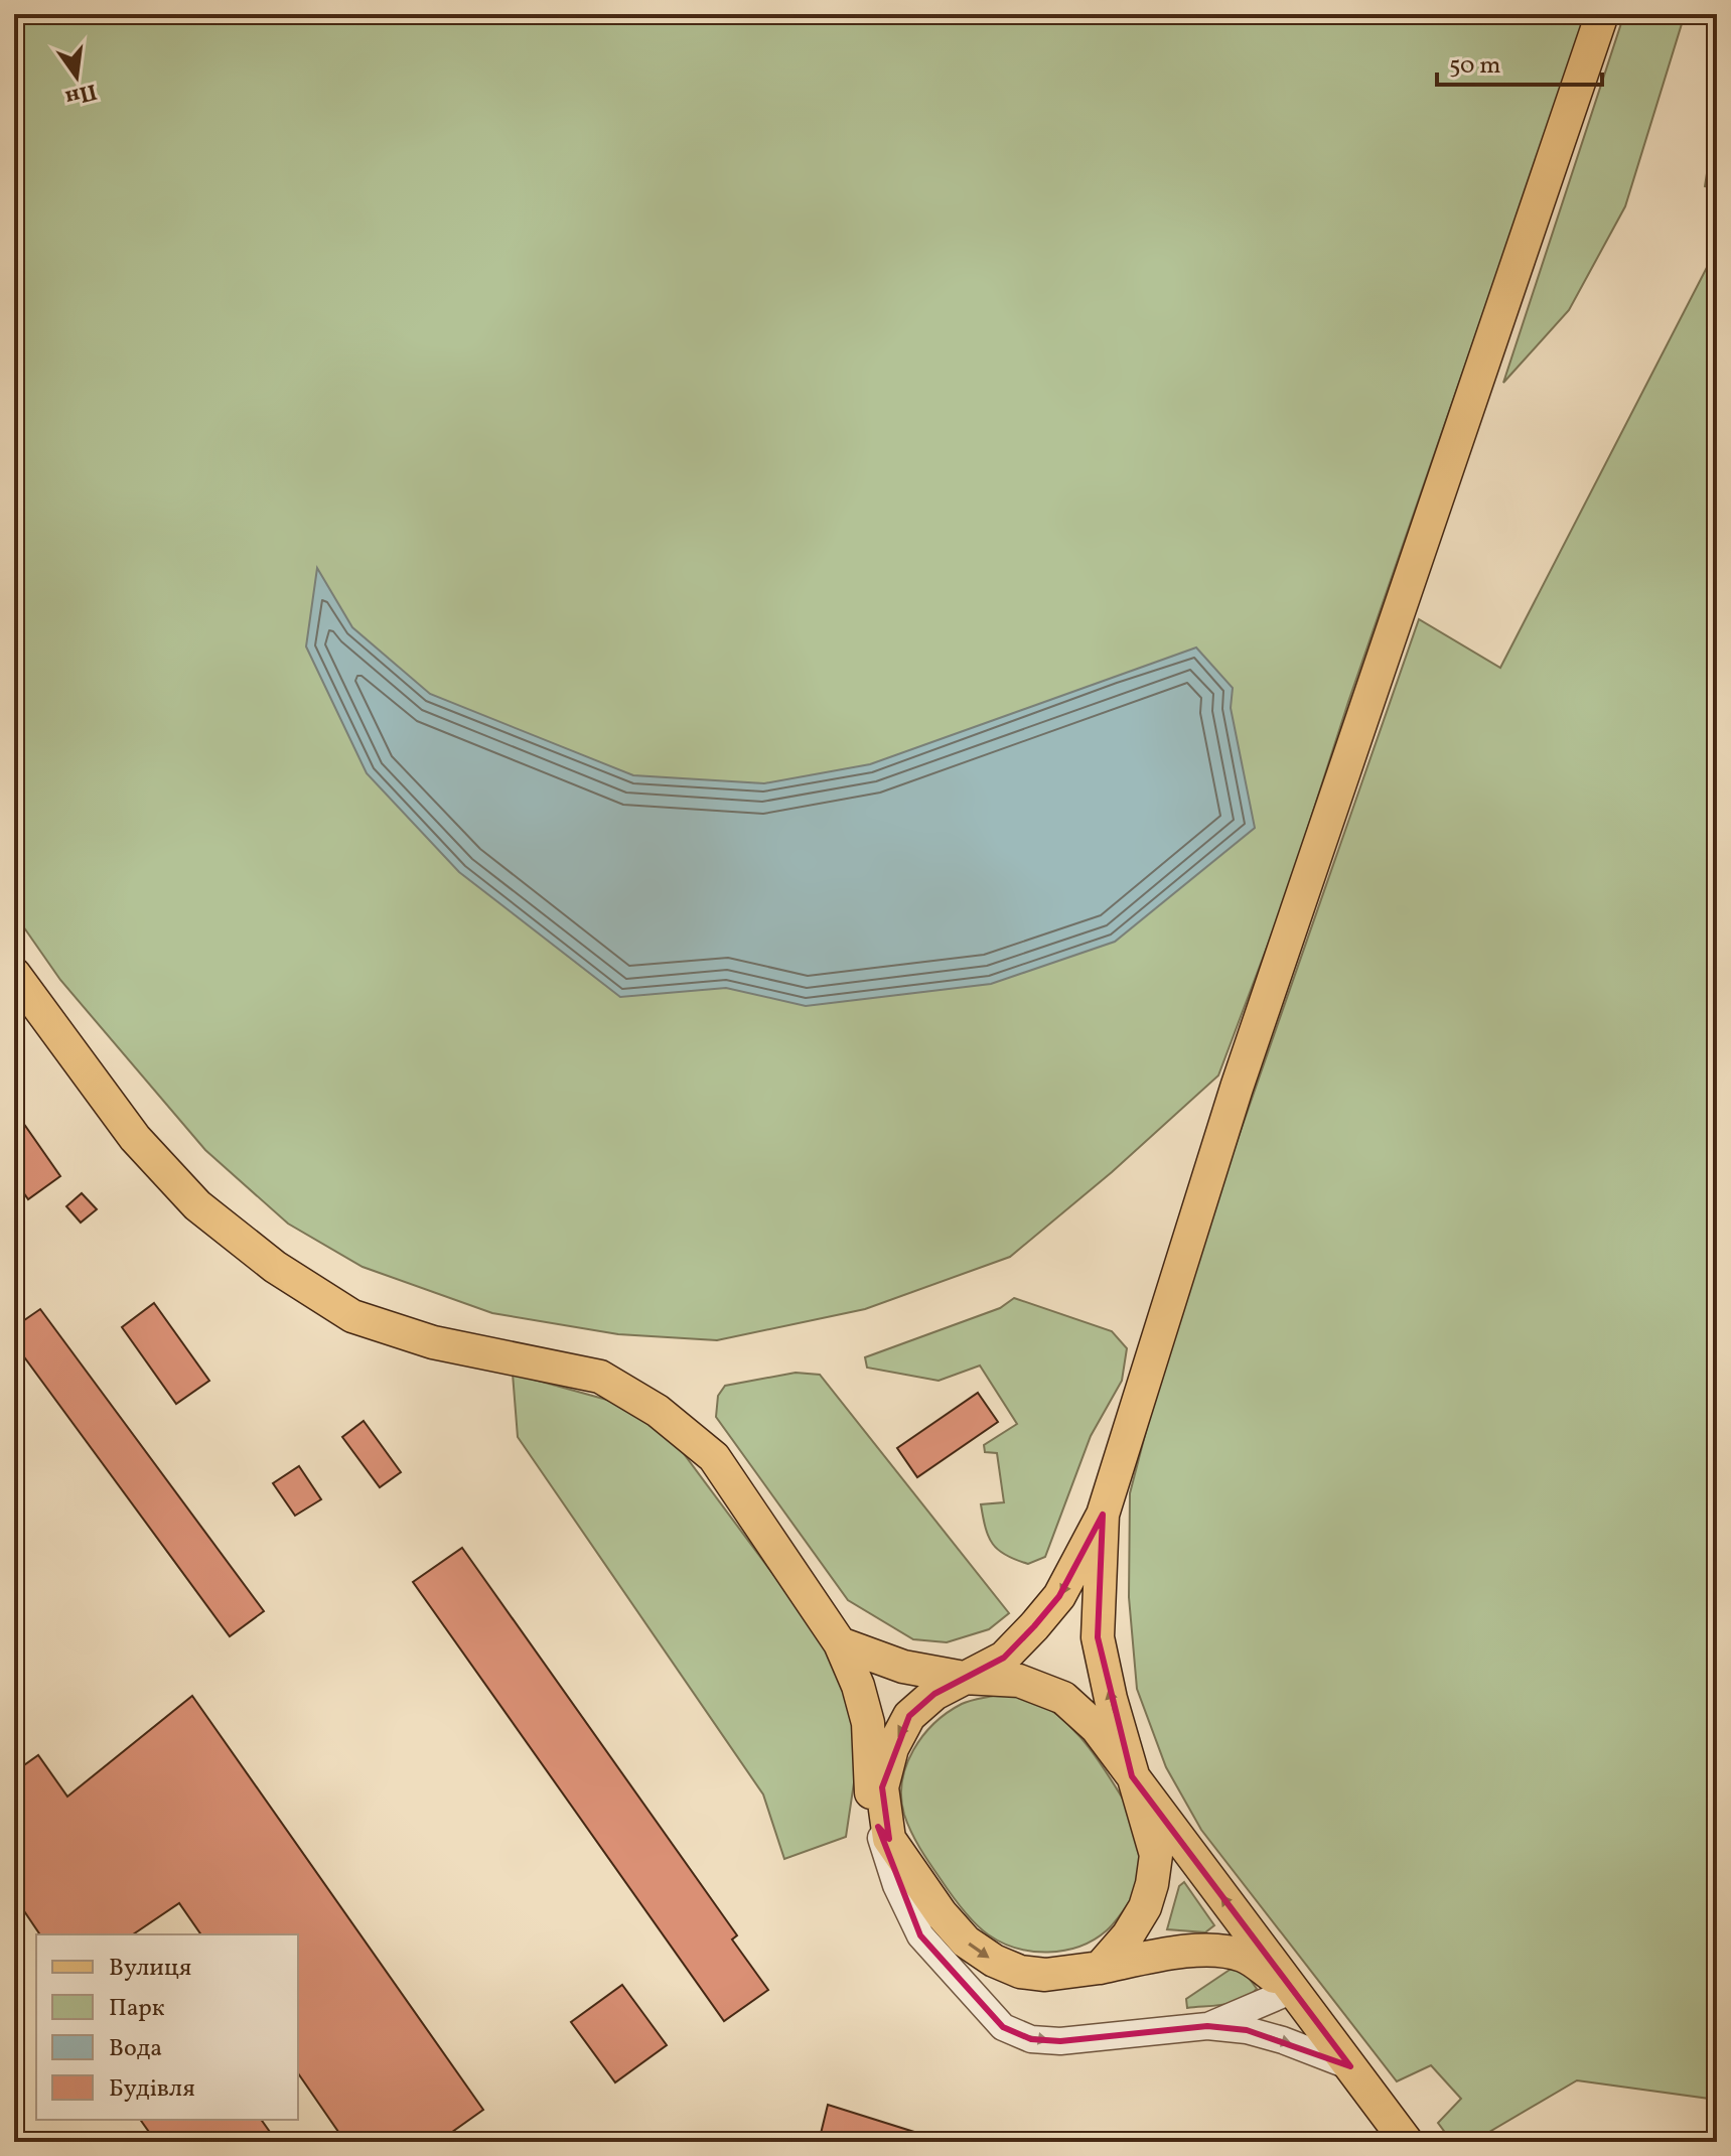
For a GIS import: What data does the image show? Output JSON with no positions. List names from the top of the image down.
{
  "legend": [
    "Вулиця",
    "Парк",
    "Вода",
    "Будівля"
  ],
  "scale_bar": "50 m",
  "north": "bottom"
}
